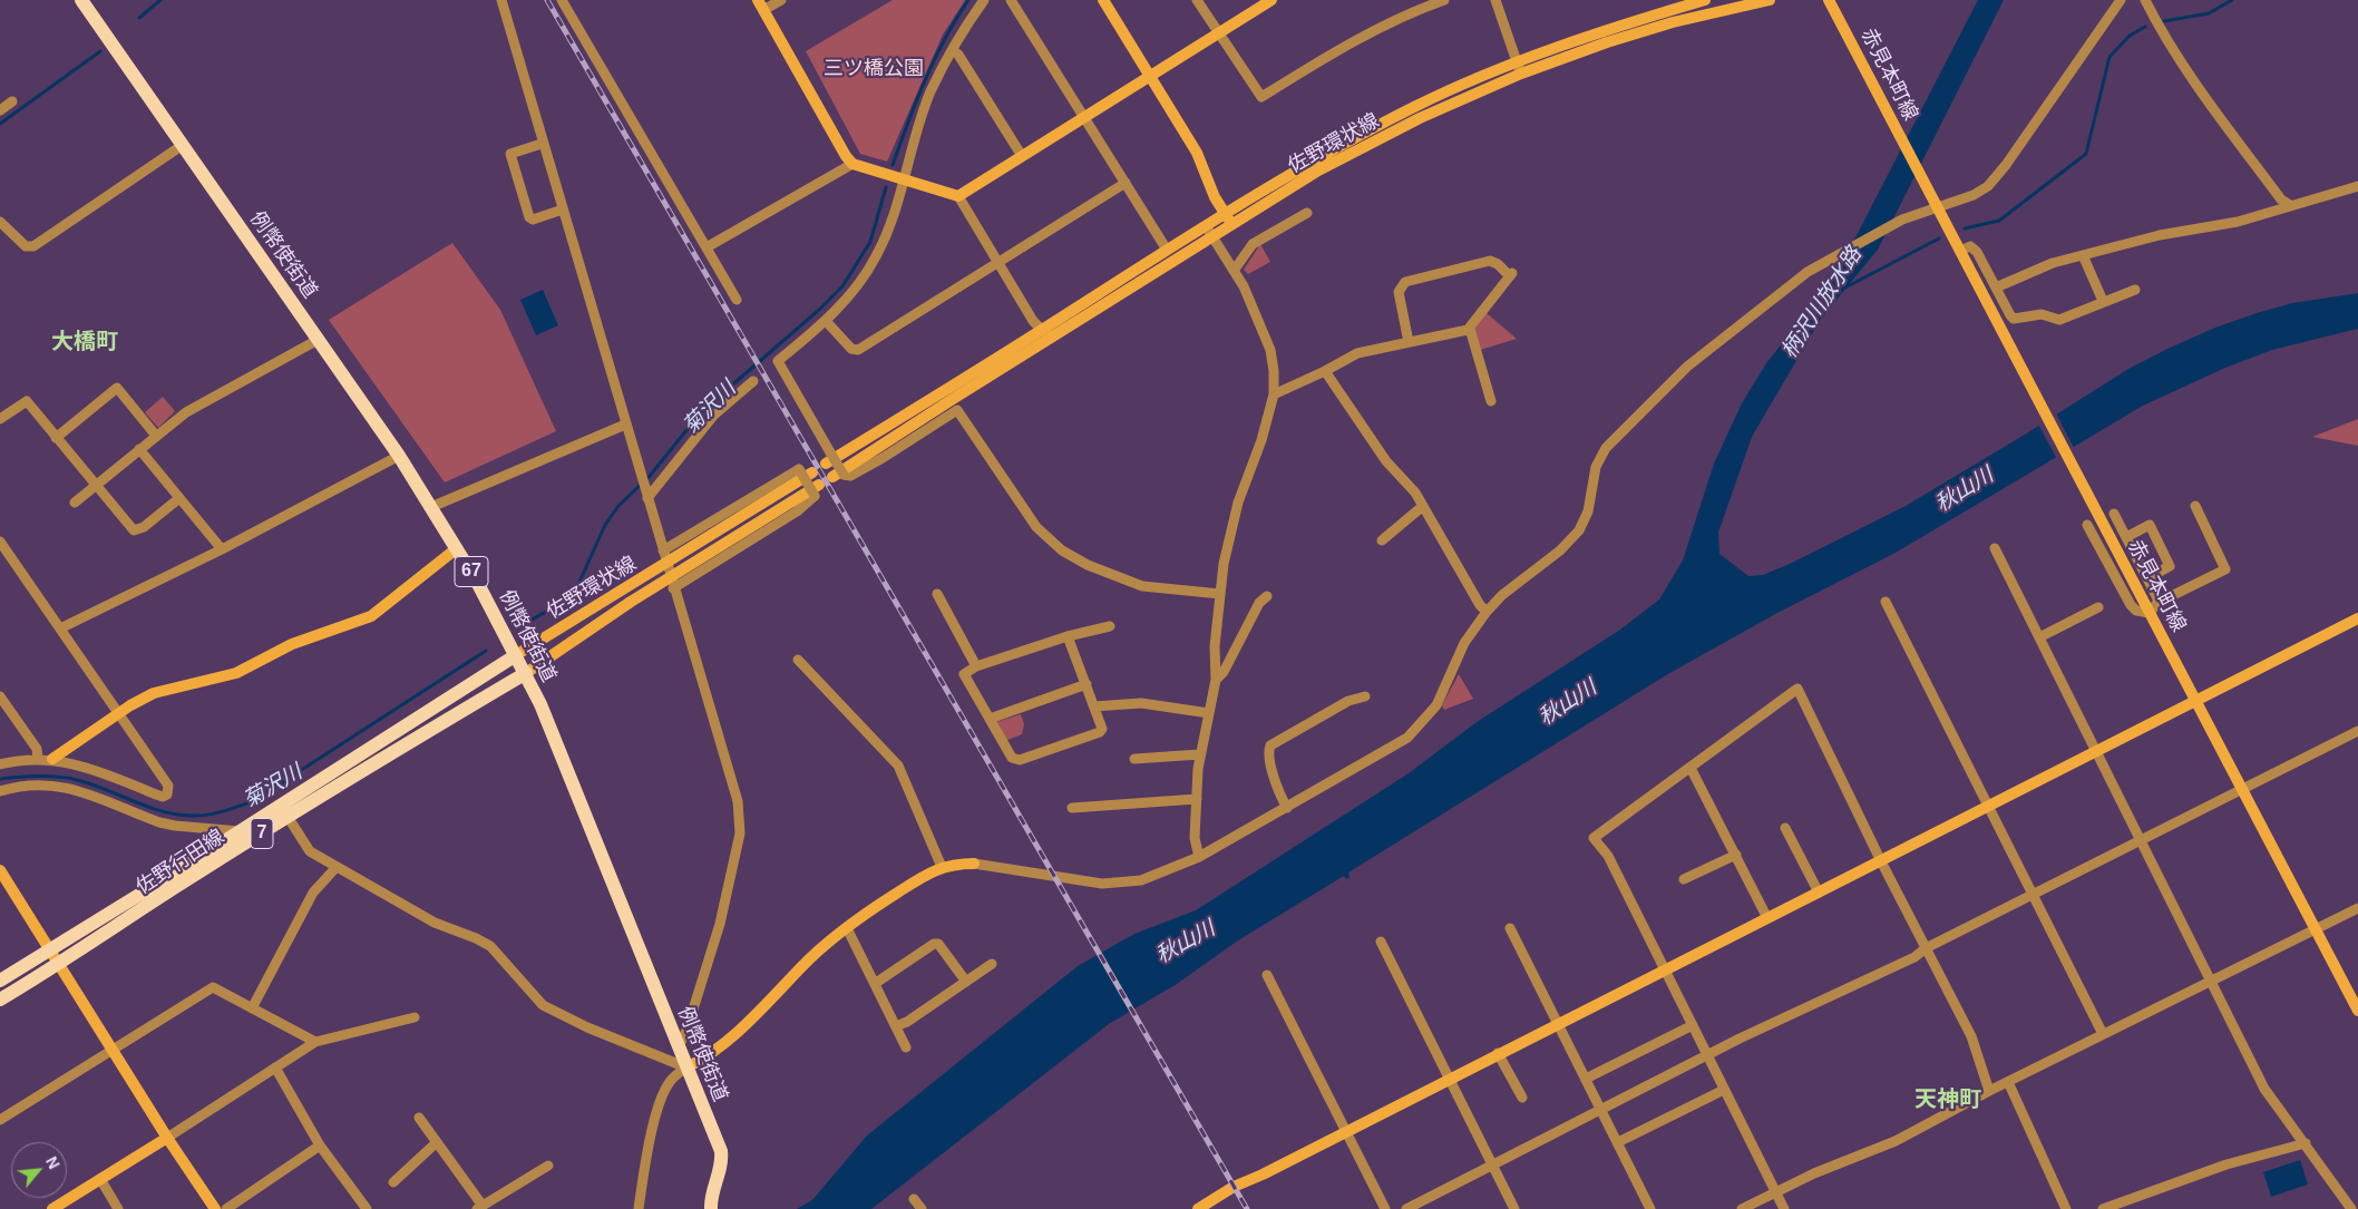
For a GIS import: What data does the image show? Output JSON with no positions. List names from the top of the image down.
{
  "streets": {
    "main road": [
      "赤見本町線",
      "佐野環状線",
      "例幣使街道",
      "67",
      "7",
      "佐野行田線"
    ]
  },
  "crossings": [
    ["佐野環状線", "例幣使街道"],
    ["佐野環状線", "佐野行田線"],
    ["例幣使街道", "佐野行田線"]
  ],
  "districts": ["大橋町", "天神町"],
  "water": ["柄沢川放水路", "菊沢川", "秋山川"],
  "parks": ["三ツ橋公園"],
  "north": "top right"
}
